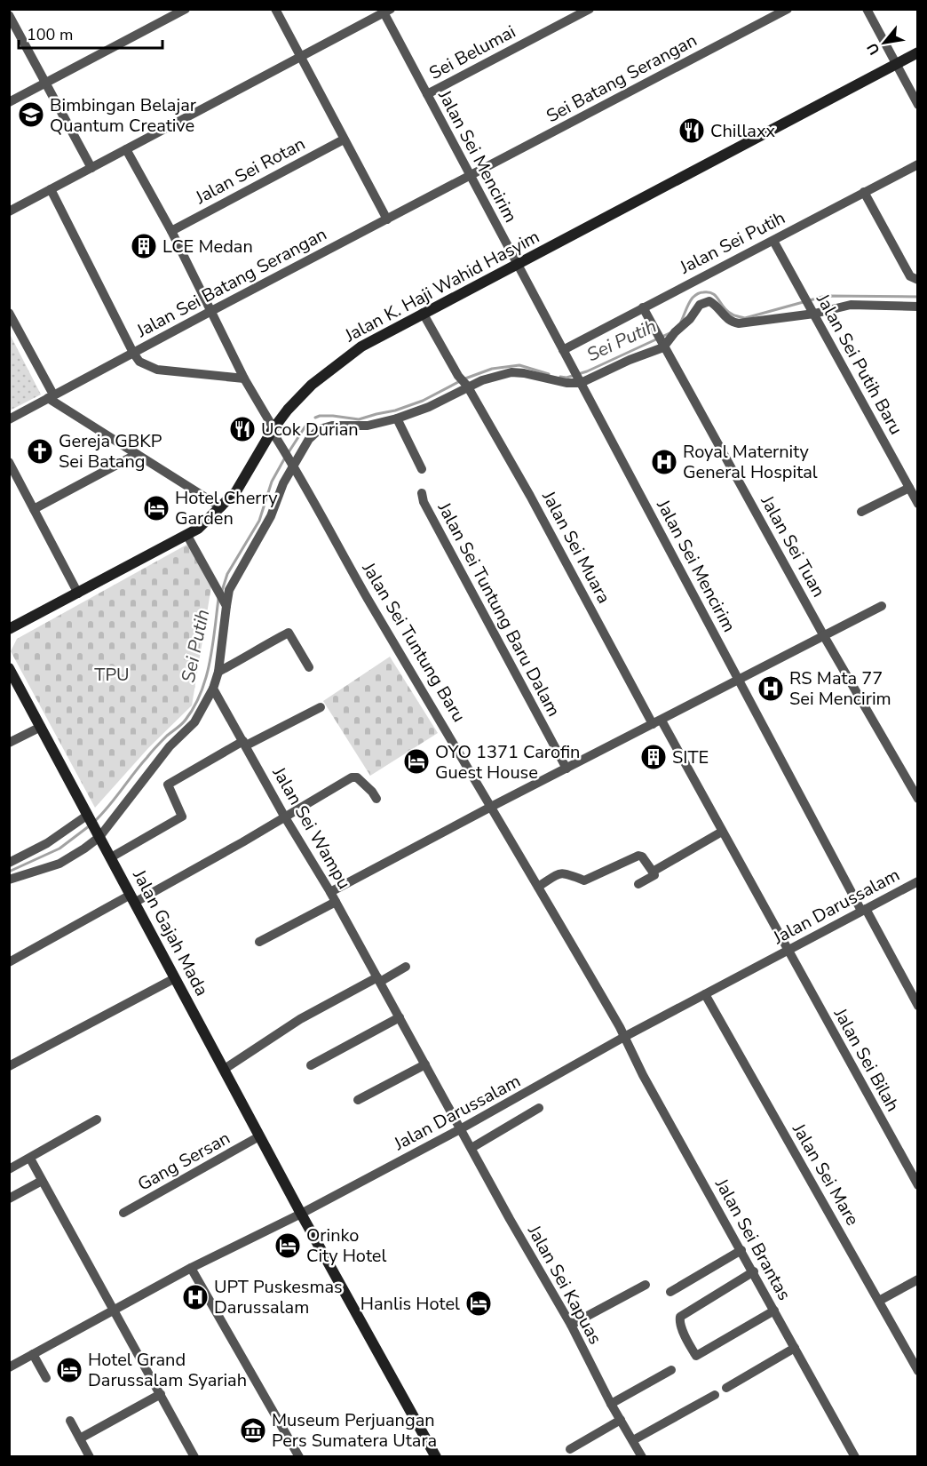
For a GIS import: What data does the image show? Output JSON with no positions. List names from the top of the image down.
{
  "streets": {
    "street": [
      "Sei Belumai",
      "Sei Batang Serangan",
      "Jalan Sei Mencirim",
      "Jalan Sei Rotan",
      "Jalan Sei Putih",
      "Jalan Sei Batang Serangan",
      "Jalan K. Haji Wahid Hasyim",
      "Jalan Sei Putih Baru",
      "Jalan Sei Tuan",
      "Jalan Sei Muara",
      "Jalan Sei Tuntung Baru Dalam",
      "Jalan Sei Tuntung Baru",
      "Jalan Sei Wampu",
      "Jalan Darussalam",
      "Jalan Gajah Mada",
      "Jalan Sei Bilah",
      "Gang Sersan",
      "Jalan Sei Mare",
      "Jalan Sei Brantas",
      "Jalan Sei Kapuas"
    ]
  },
  "crossings": [
    ["Sei Belumai", "Jalan Sei Mencirim"],
    ["Sei Batang Serangan", "Jalan Sei Mencirim"],
    ["Sei Batang Serangan", "Jalan Sei Batang Serangan"],
    ["Jalan Sei Mencirim", "Jalan Sei Putih"],
    ["Jalan Sei Mencirim", "Jalan Sei Batang Serangan"],
    ["Jalan Sei Mencirim", "Jalan K. Haji Wahid Hasyim"],
    ["Jalan Sei Mencirim", "Jalan Darussalam"],
    ["Jalan Sei Rotan", "Jalan Sei Tuntung Baru"],
    ["Jalan Sei Putih", "Jalan Sei Putih Baru"],
    ["Jalan Sei Putih", "Jalan Sei Tuan"],
    ["Jalan Sei Batang Serangan", "Jalan Sei Tuntung Baru"],
    ["Jalan K. Haji Wahid Hasyim", "Jalan Sei Muara"],
    ["Jalan K. Haji Wahid Hasyim", "Jalan Sei Tuntung Baru"],
    ["Jalan Sei Muara", "Jalan Sei Bilah"],
    ["Jalan Sei Tuntung Baru", "Jalan Darussalam"],
    ["Jalan Sei Tuntung Baru", "Jalan Sei Brantas"],
    ["Jalan Sei Wampu", "Jalan Darussalam"],
    ["Jalan Sei Wampu", "Jalan Sei Kapuas"],
    ["Jalan Darussalam", "Jalan Gajah Mada"],
    ["Jalan Darussalam", "Jalan Sei Bilah"],
    ["Jalan Darussalam", "Jalan Sei Mare"],
    ["Jalan Darussalam", "Jalan Sei Brantas"],
    ["Jalan Darussalam", "Jalan Sei Kapuas"],
    ["Jalan Gajah Mada", "Gang Sersan"]
  ],
  "water": ["Sei Putih"],
  "parks": ["TPU"],
  "places": {
    "school or university": ["Bimbingan Belajar Quantum Creative"],
    "restaurant": ["Chillaxx", "Ucok Durian"],
    "building": ["LCE Medan", "SITE"],
    "church": ["Gereja GBKP Sei Batang"],
    "hospital": ["Royal Maternity General Hospital", "RS Mata 77 Sei Mencirim", "UPT Puskesmas Darussalam"],
    "hotel": [
      "Hotel Cherry Garden",
      "OYO 1371 Carofin Guest House",
      "Orinko City Hotel",
      "Hanlis Hotel",
      "Hotel Grand Darussalam Syariah"
    ],
    "museum": ["Museum Perjuangan Pers Sumatera Utara"]
  },
  "scale_bar": "100 m",
  "north": "bottom left"
}
